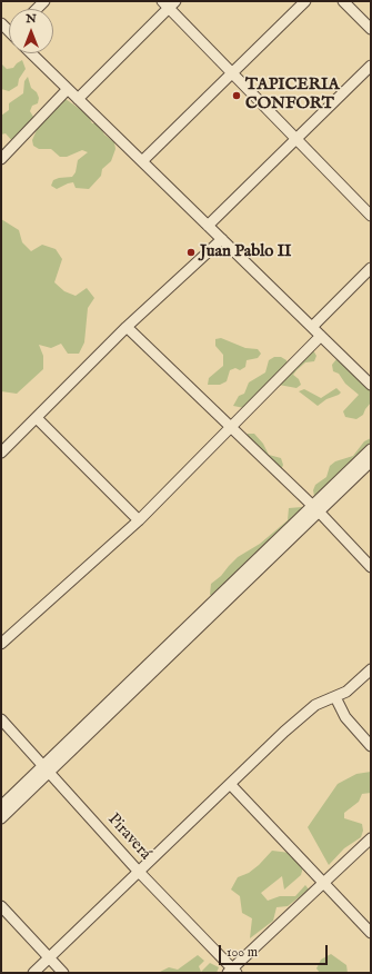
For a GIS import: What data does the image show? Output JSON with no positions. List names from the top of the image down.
{
  "streets": {
    "street": ["Piraverá"]
  },
  "places": ["TAPICERIA CONFORT", "Juan Pablo II"],
  "scale_bar": "100 m",
  "north": "top"
}
